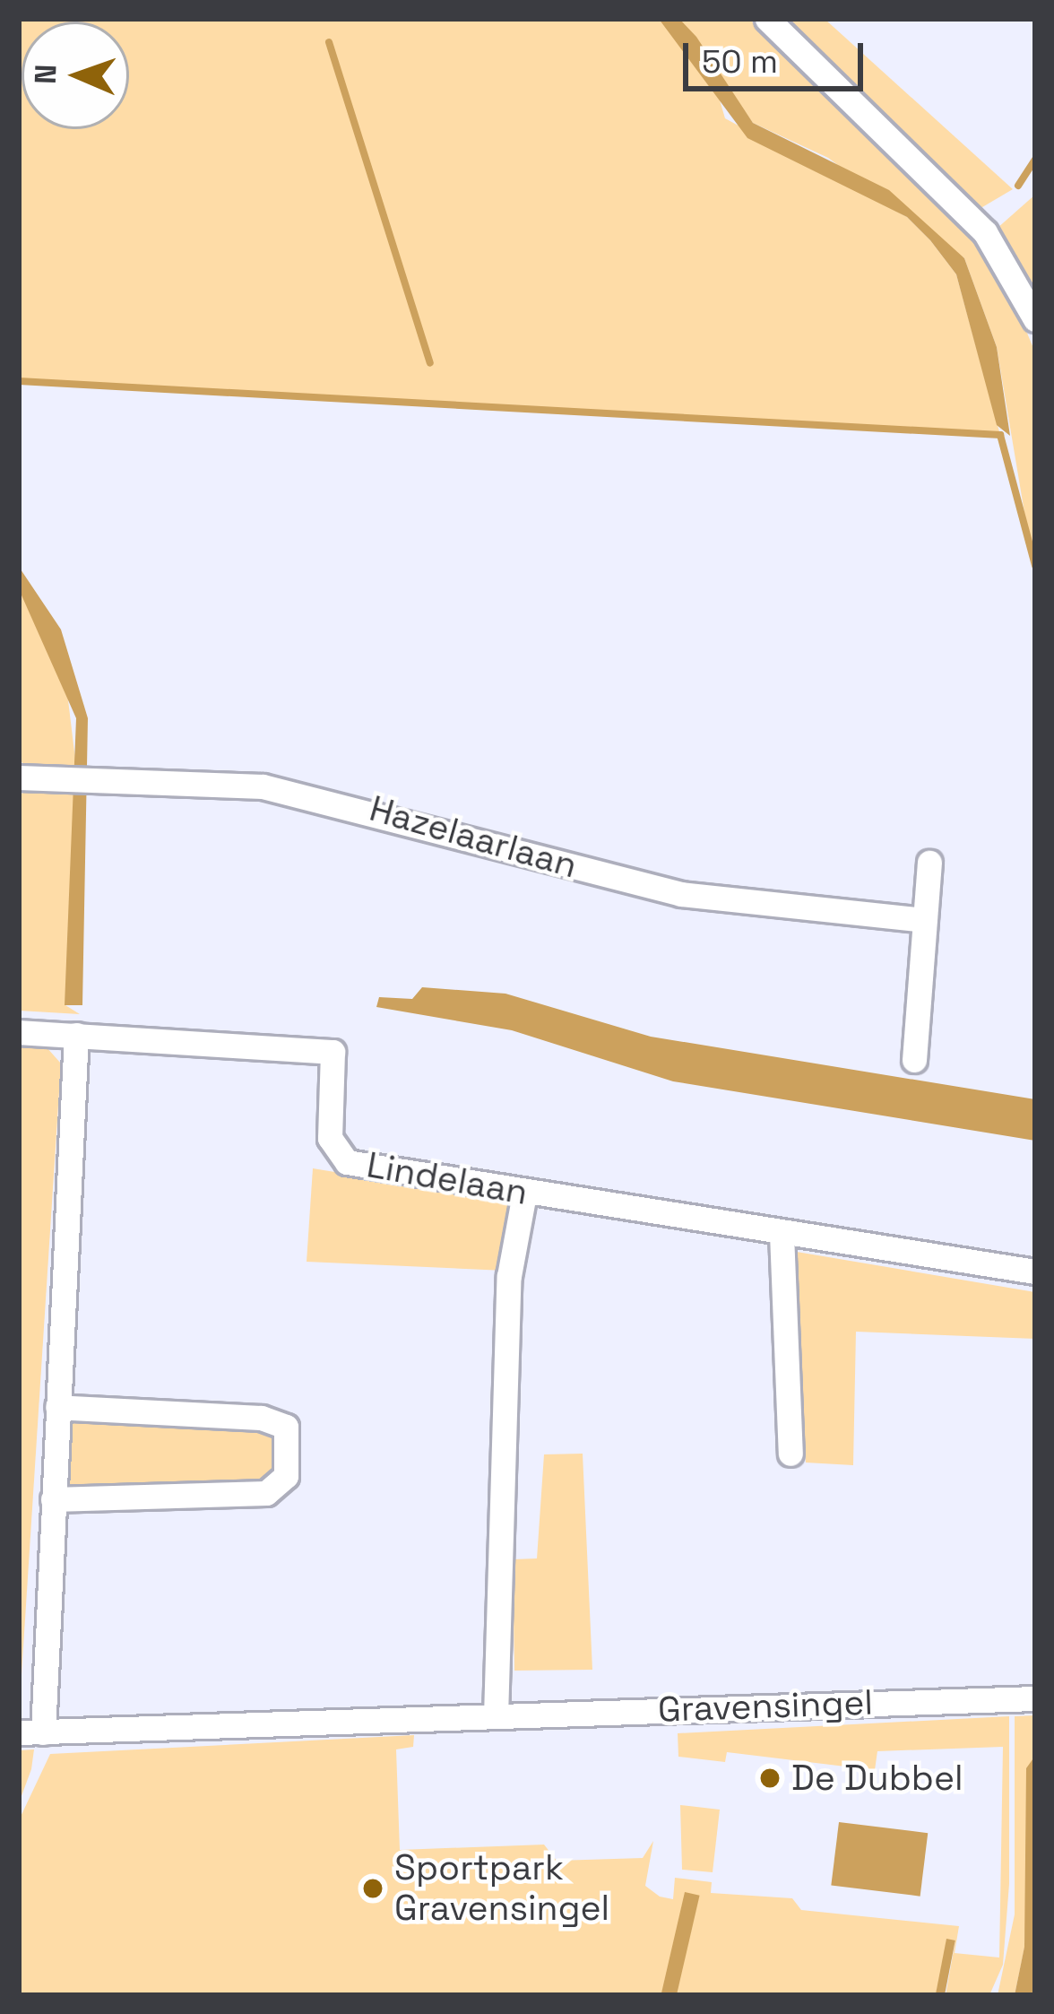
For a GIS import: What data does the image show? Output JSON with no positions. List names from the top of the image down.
{
  "streets": {
    "street": ["Hazelaarlaan", "Lindelaan", "Gravensingel"]
  },
  "places": ["De Dubbel", "Sportpark Gravensingel"],
  "scale_bar": "50 m",
  "north": "left"
}
